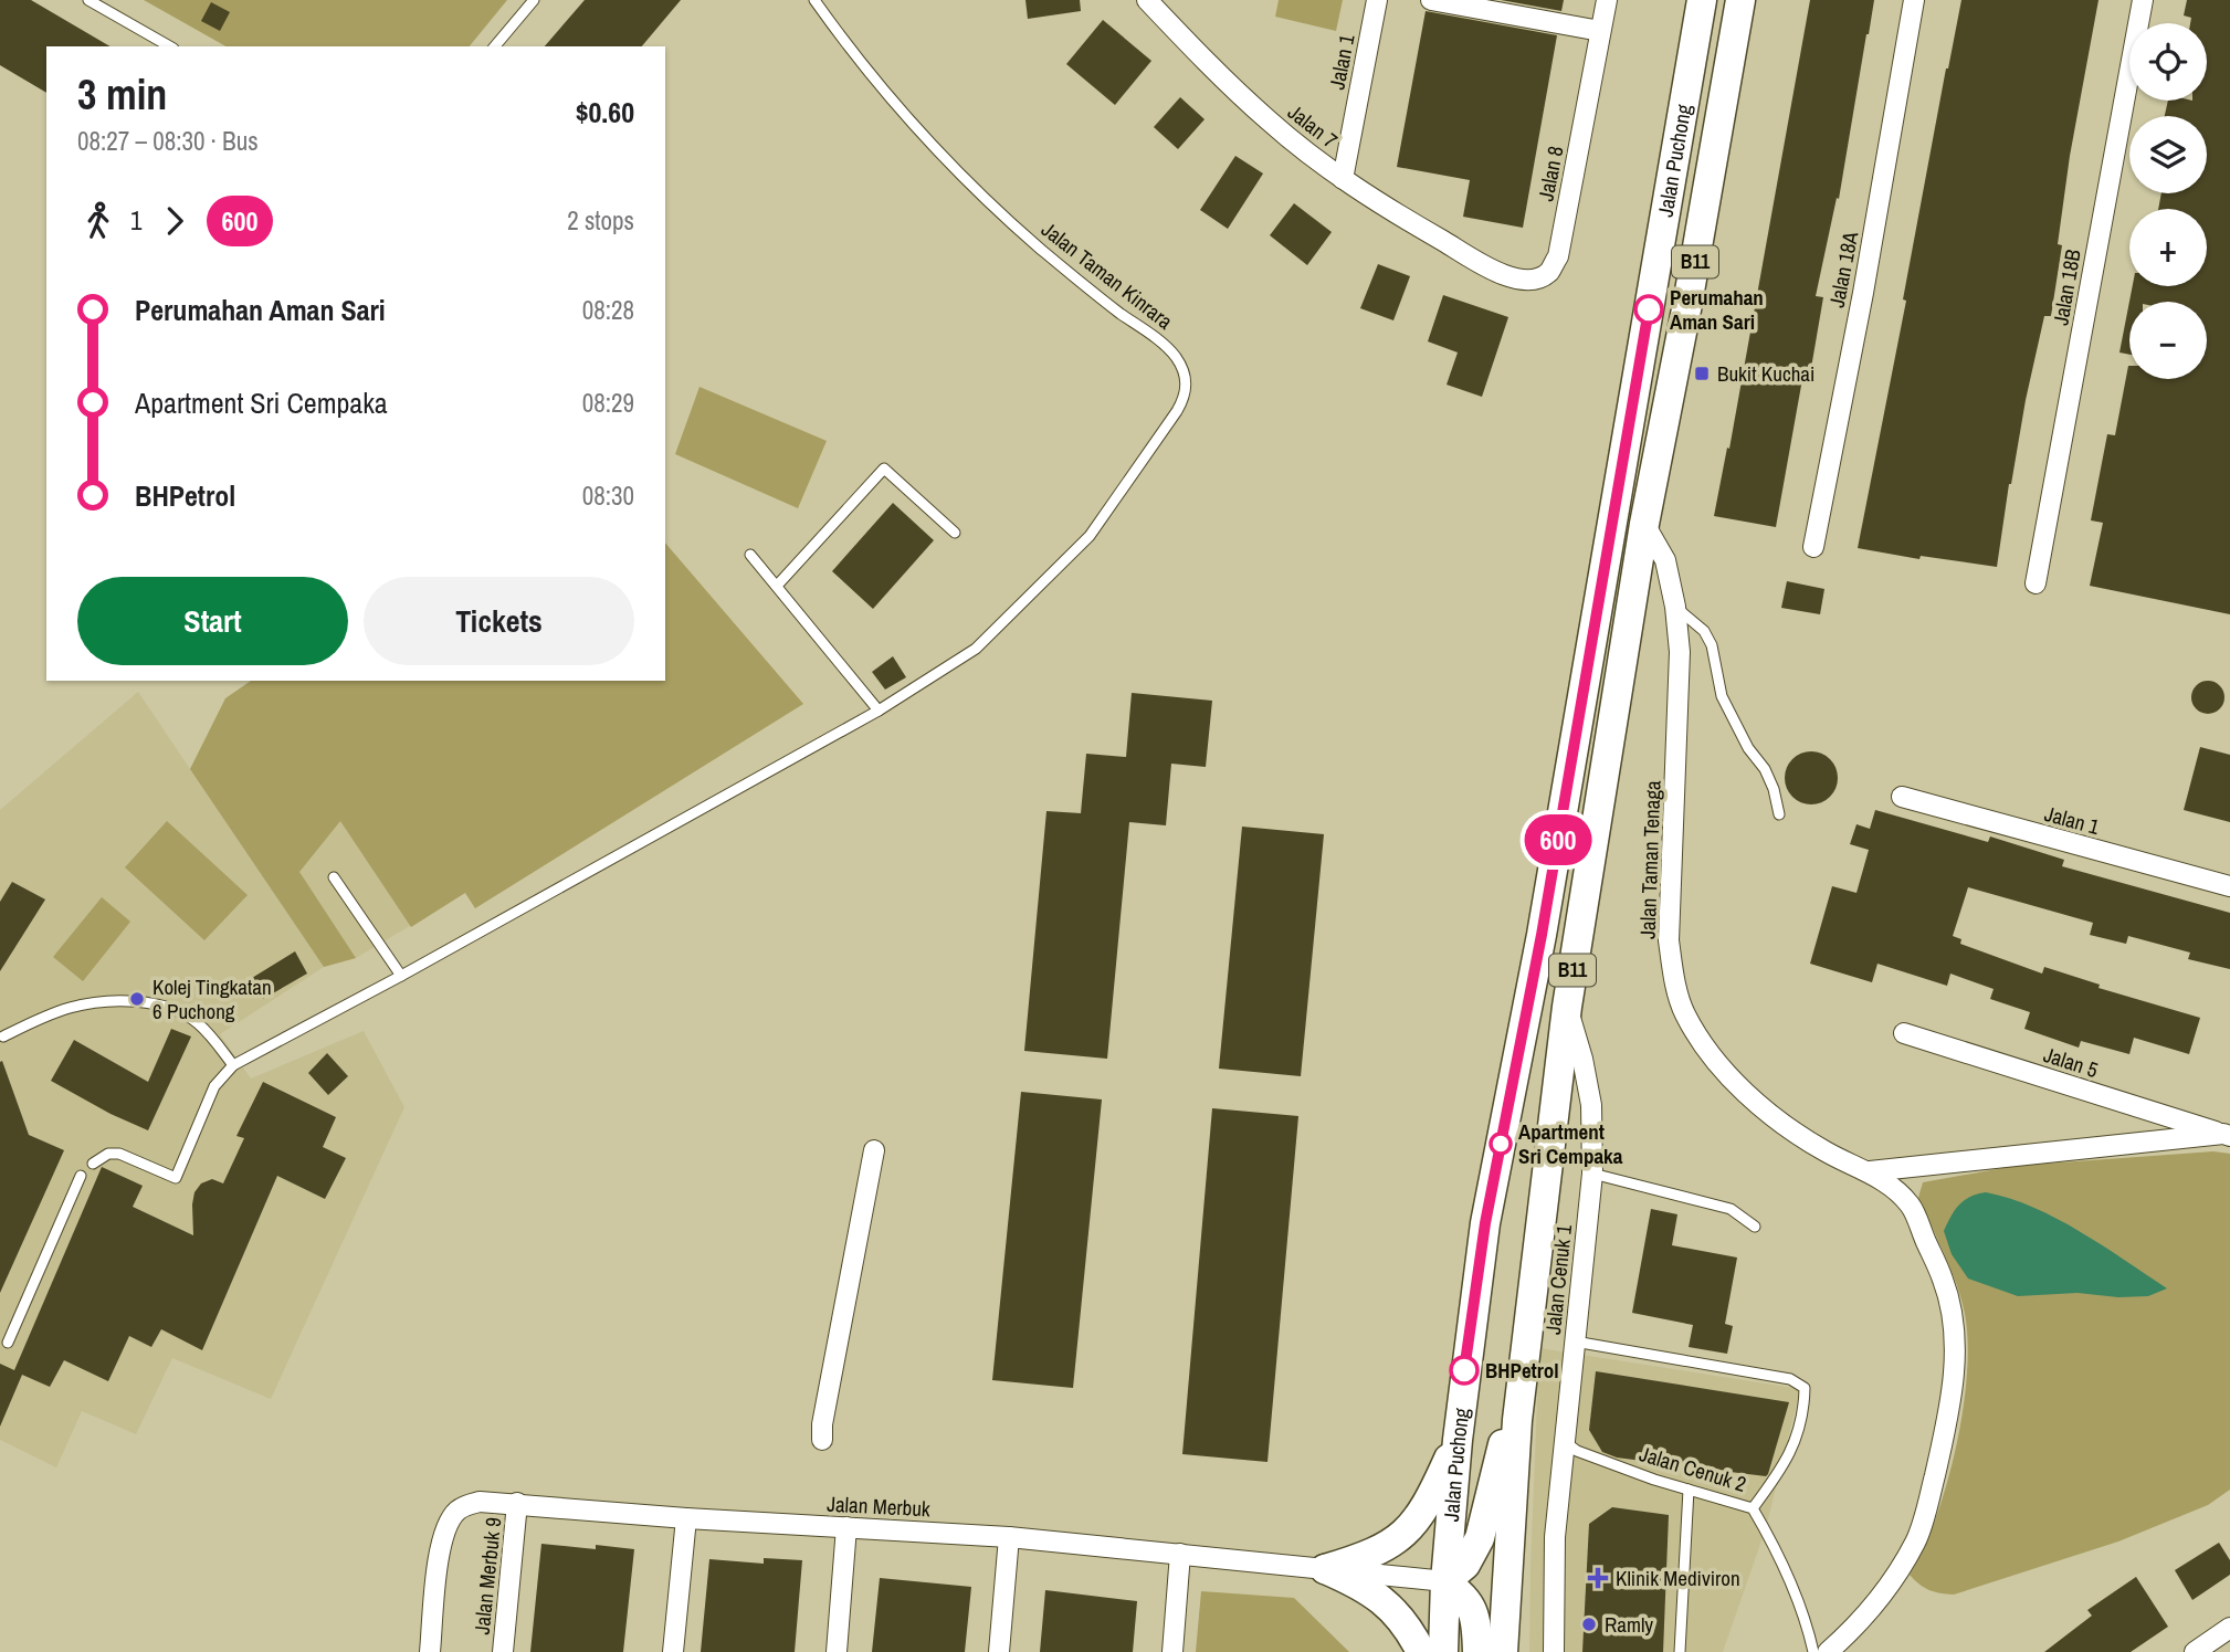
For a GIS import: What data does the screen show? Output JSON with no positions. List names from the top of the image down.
{
  "streets": {
    "main road": ["Jalan Puchong", "B11"],
    "street": [
      "Jalan 1",
      "Jalan 7",
      "Jalan 8",
      "Jalan 18A",
      "Jalan 18B",
      "Jalan Taman Tenaga",
      "Jalan 5",
      "Jalan Cenuk 1",
      "Jalan Merbuk",
      "Jalan Merbuk 9"
    ],
    "lane": ["Jalan Taman Kinrara", "Jalan Cenuk 2"]
  },
  "crossings": [
    ["Jalan 1", "Jalan 7"],
    ["Jalan 7", "Jalan 8"],
    ["Jalan Puchong", "Jalan Taman Tenaga"],
    ["Jalan Puchong", "Jalan Cenuk 1"],
    ["Jalan Puchong", "Jalan Merbuk"],
    ["Jalan Taman Tenaga", "Jalan 5"],
    ["Jalan Cenuk 1", "Jalan Cenuk 2"],
    ["Jalan Merbuk", "Jalan Merbuk 9"]
  ],
  "places": {
    "other": [
      "Perumahan Aman Sari",
      "Kolej Tingkatan 6 Puchong",
      "Apartment Sri Cempaka",
      "BHPetrol",
      "Ramly"
    ],
    "transit": ["Bukit Kuchai"],
    "health": ["Klinik Mediviron"]
  },
  "lines": ["bus line 600"],
  "page": {
    "on_map": "600",
    "map_buttons": ["+", "−"],
    "heading": ["3 min", "08:27 – 08:30 · Bus", "$0.60"],
    "legs": ["1", "600", "2 stops"],
    "list": [
      {
        "name": "Perumahan Aman Sari",
        "value": "08:28"
      },
      {
        "name": "Apartment Sri Cempaka",
        "value": "08:29"
      },
      {
        "name": "BHPetrol",
        "value": "08:30"
      }
    ],
    "buttons": ["Start", "Tickets"]
  }
}
